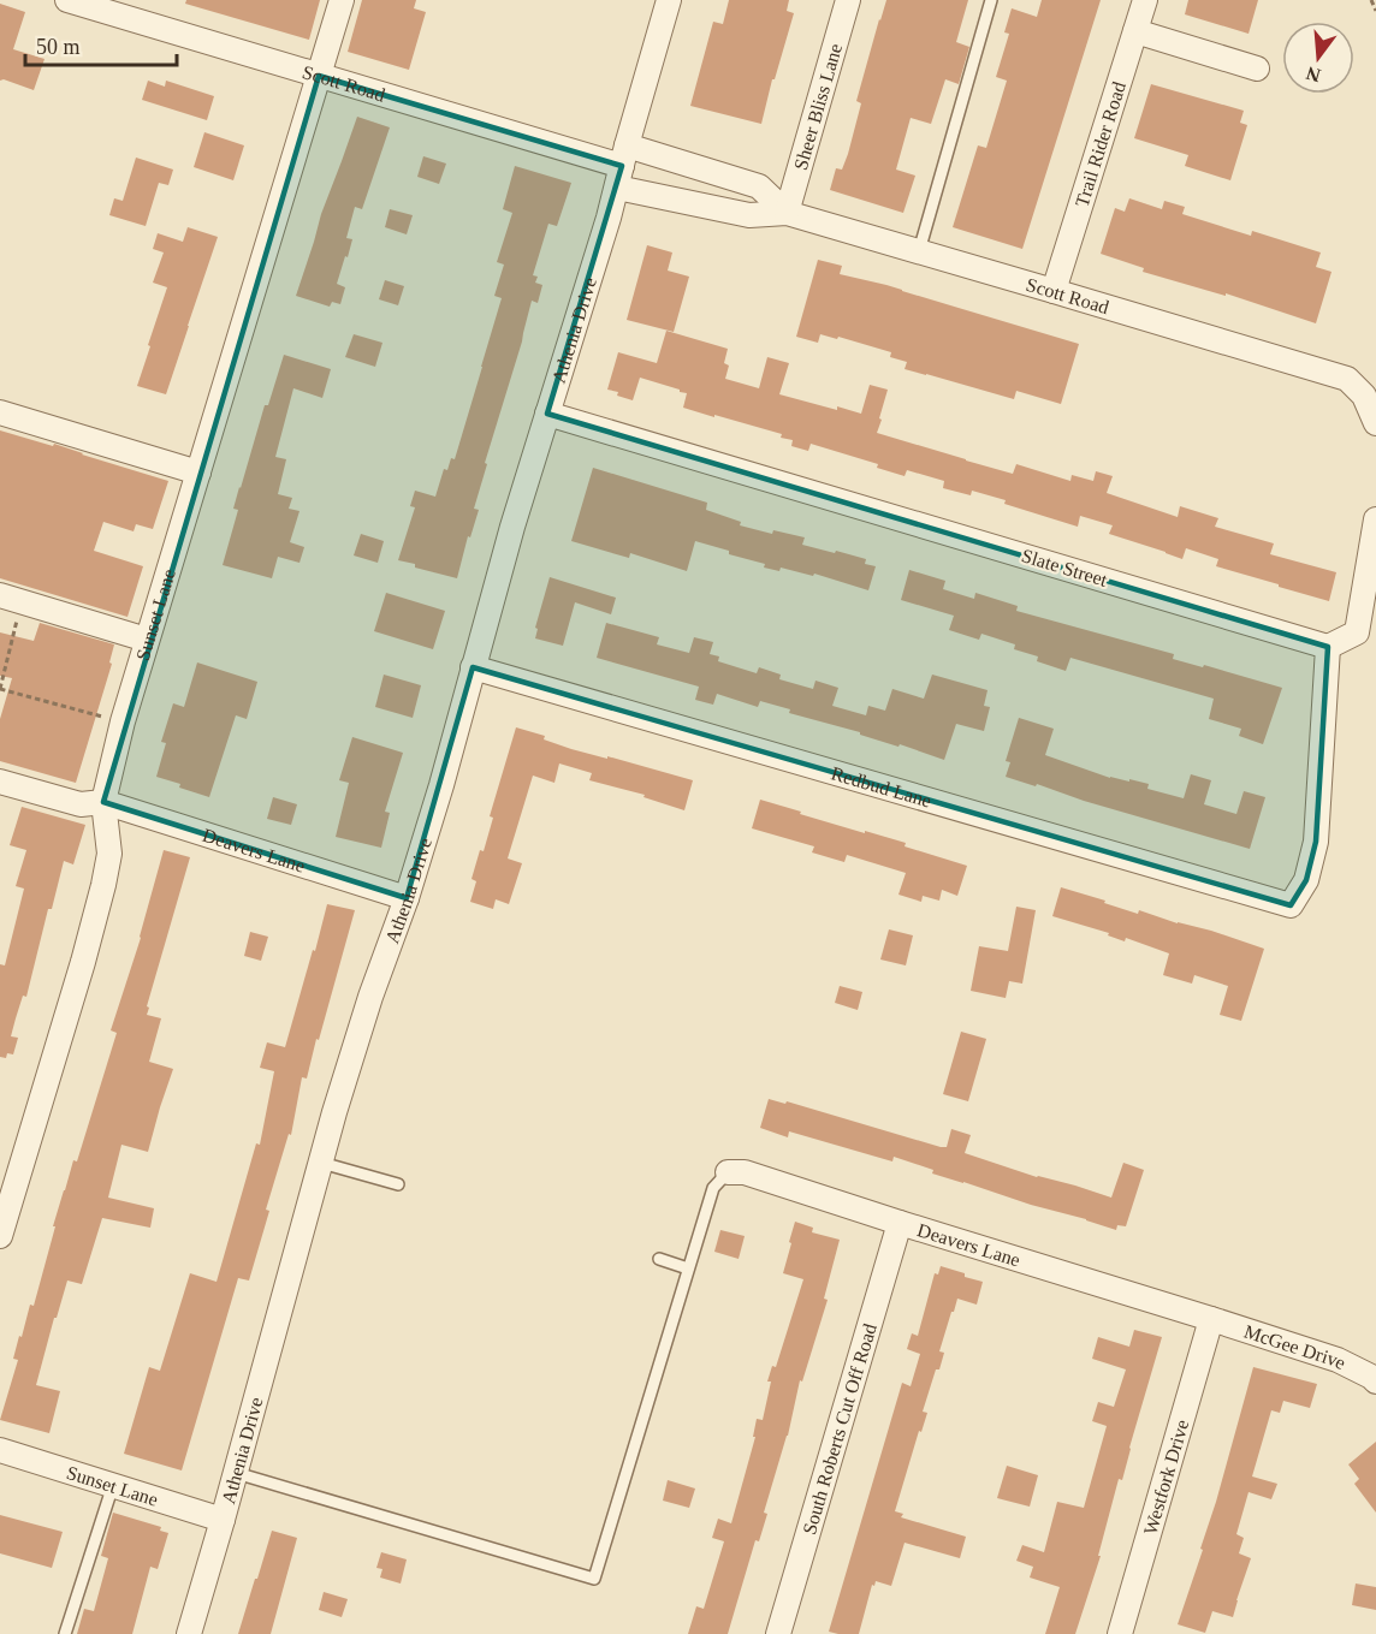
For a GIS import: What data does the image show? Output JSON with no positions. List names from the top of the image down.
{
  "streets": {
    "street": [
      "Scott Road",
      "Sheer Bliss Lane",
      "Trail Rider Road",
      "Athenia Drive",
      "Slate Street",
      "Sunset Lane",
      "Redbud Lane",
      "Deavers Lane",
      "McGee Drive",
      "South Roberts Cut Off Road",
      "Westfork Drive"
    ]
  },
  "crossings": [
    ["Scott Road", "Sheer Bliss Lane"],
    ["Scott Road", "Trail Rider Road"],
    ["Scott Road", "Athenia Drive"],
    ["Scott Road", "Sunset Lane"],
    ["Athenia Drive", "Slate Street"],
    ["Athenia Drive", "Sunset Lane"],
    ["Athenia Drive", "Redbud Lane"],
    ["Athenia Drive", "Deavers Lane"],
    ["Slate Street", "Redbud Lane"],
    ["Sunset Lane", "Deavers Lane"],
    ["Deavers Lane", "McGee Drive"],
    ["Deavers Lane", "South Roberts Cut Off Road"],
    ["Deavers Lane", "Westfork Drive"],
    ["McGee Drive", "Westfork Drive"]
  ],
  "scale_bar": "50 m",
  "north": "bottom"
}
